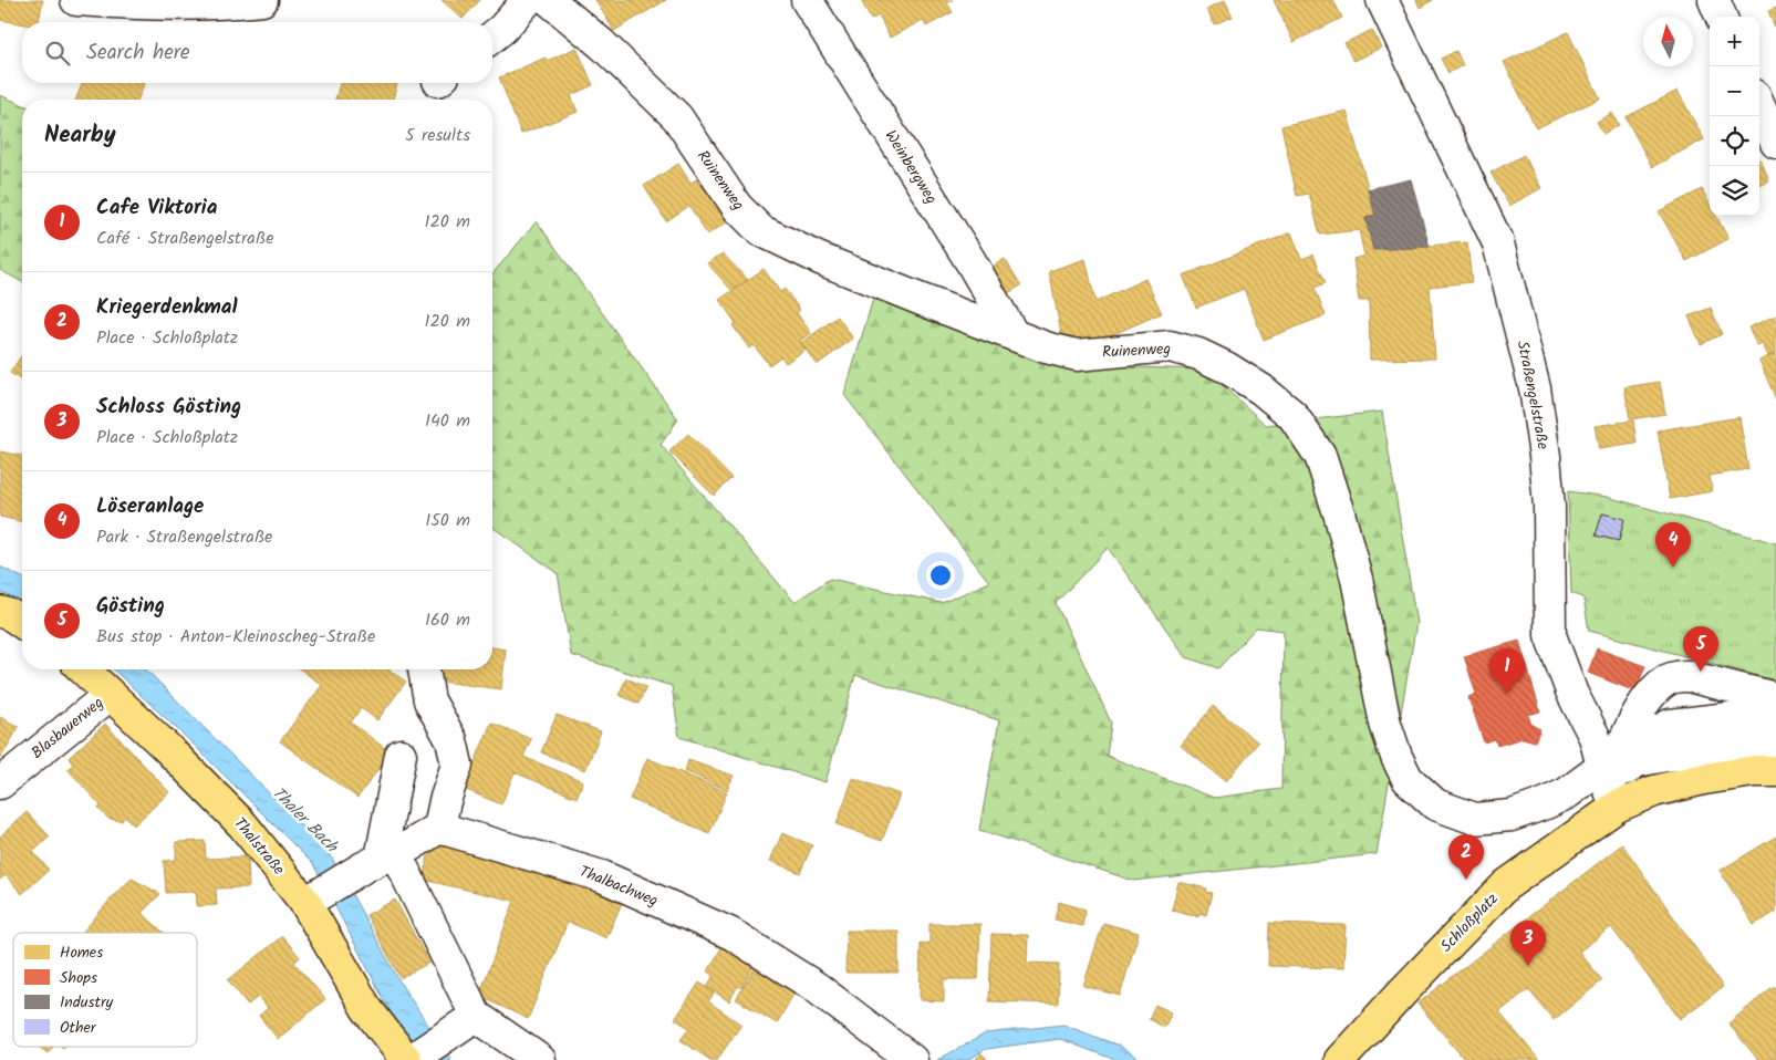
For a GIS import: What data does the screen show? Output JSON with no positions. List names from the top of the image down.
{
  "streets": {
    "main road": ["Thalstraße", "Schloßplatz"],
    "street": [
      "Weinbergweg",
      "Ruinenweg",
      "Straßengelstraße",
      "Blasbauerweg",
      "Thalbachweg"
    ]
  },
  "crossings": [
    ["Weinbergweg", "Ruinenweg"],
    ["Ruinenweg", "Straßengelstraße"],
    ["Ruinenweg", "Schloßplatz"],
    ["Straßengelstraße", "Schloßplatz"],
    ["Blasbauerweg", "Thalstraße"]
  ],
  "water": ["Thaler Bach"],
  "legend": [
    "Homes",
    "Shops",
    "Industry",
    "Other"
  ],
  "north": "top",
  "page": {
    "map_buttons": ["+", "−"],
    "search": "Search here",
    "heading": ["Nearby", "5 results"],
    "list": [
      {
        "mark": "1",
        "name": "Cafe Viktoria",
        "note": "Café · Straßengelstraße",
        "value": "120 m"
      },
      {
        "mark": "2",
        "name": "Kriegerdenkmal",
        "note": "Place · Schloßplatz",
        "value": "120 m"
      },
      {
        "mark": "3",
        "name": "Schloss Gösting",
        "note": "Place · Schloßplatz",
        "value": "140 m"
      },
      {
        "mark": "4",
        "name": "Löseranlage",
        "note": "Park · Straßengelstraße",
        "value": "150 m"
      },
      {
        "mark": "5",
        "name": "Gösting",
        "note": "Bus stop · Anton-Kleinoscheg-Straße",
        "value": "160 m"
      }
    ],
    "pins": [
      "4",
      "5",
      "1",
      "2",
      "3"
    ]
  }
}
